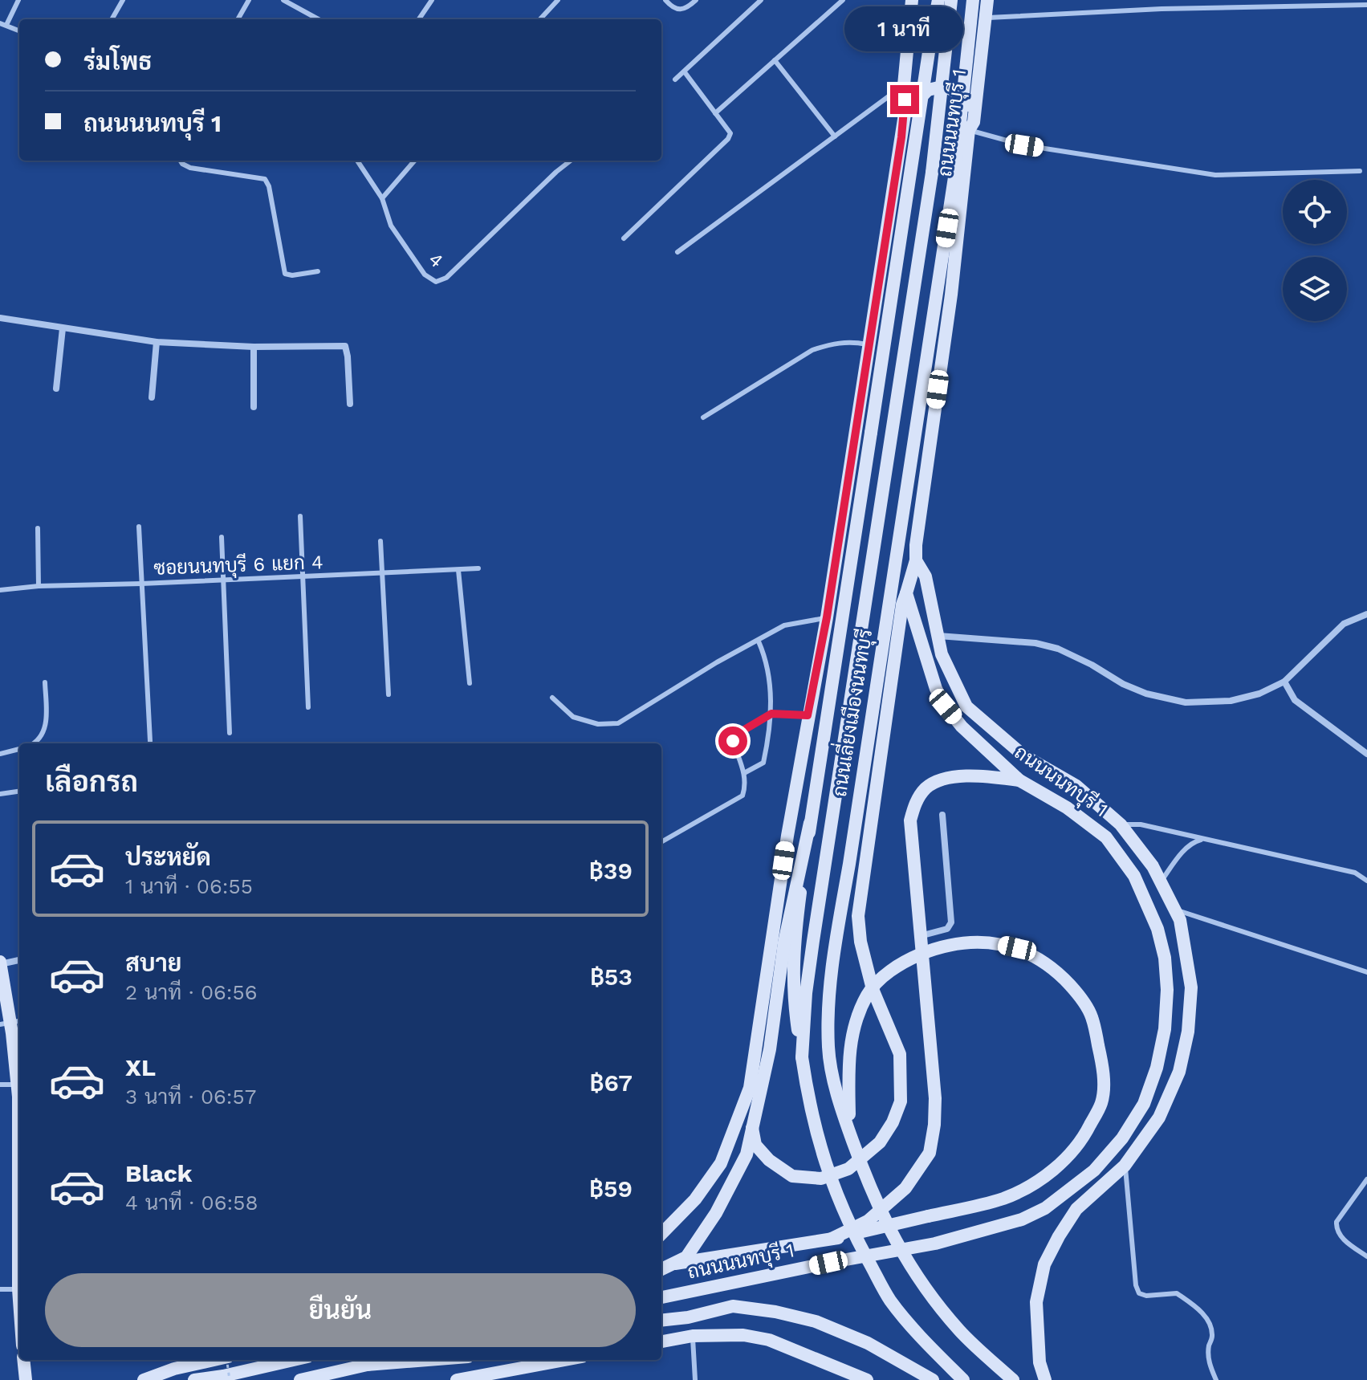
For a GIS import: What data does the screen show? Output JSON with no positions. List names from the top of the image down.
{
  "streets": {
    "main road": ["ถนนนนทบุรี 1", "ถนนเลี่ยงเมืองนนทบุรี"],
    "lane": ["4", "ซอยนนทบุรี 6 แยก 4"]
  },
  "page": {
    "bubble": "1 นาที",
    "banner": ["ร่มโพธ", "ถนนนนทบุรี 1"],
    "heading": "เลือกรถ",
    "list": [
      {
        "name": "ประหยัด",
        "note": "1 นาที · 06:55",
        "value": "฿39"
      },
      {
        "name": "สบาย",
        "note": "2 นาที · 06:56",
        "value": "฿53"
      },
      {
        "name": "XL",
        "note": "3 นาที · 06:57",
        "value": "฿67"
      },
      {
        "name": "Black",
        "note": "4 นาที · 06:58",
        "value": "฿59"
      }
    ],
    "buttons": "ยืนยัน"
  }
}
